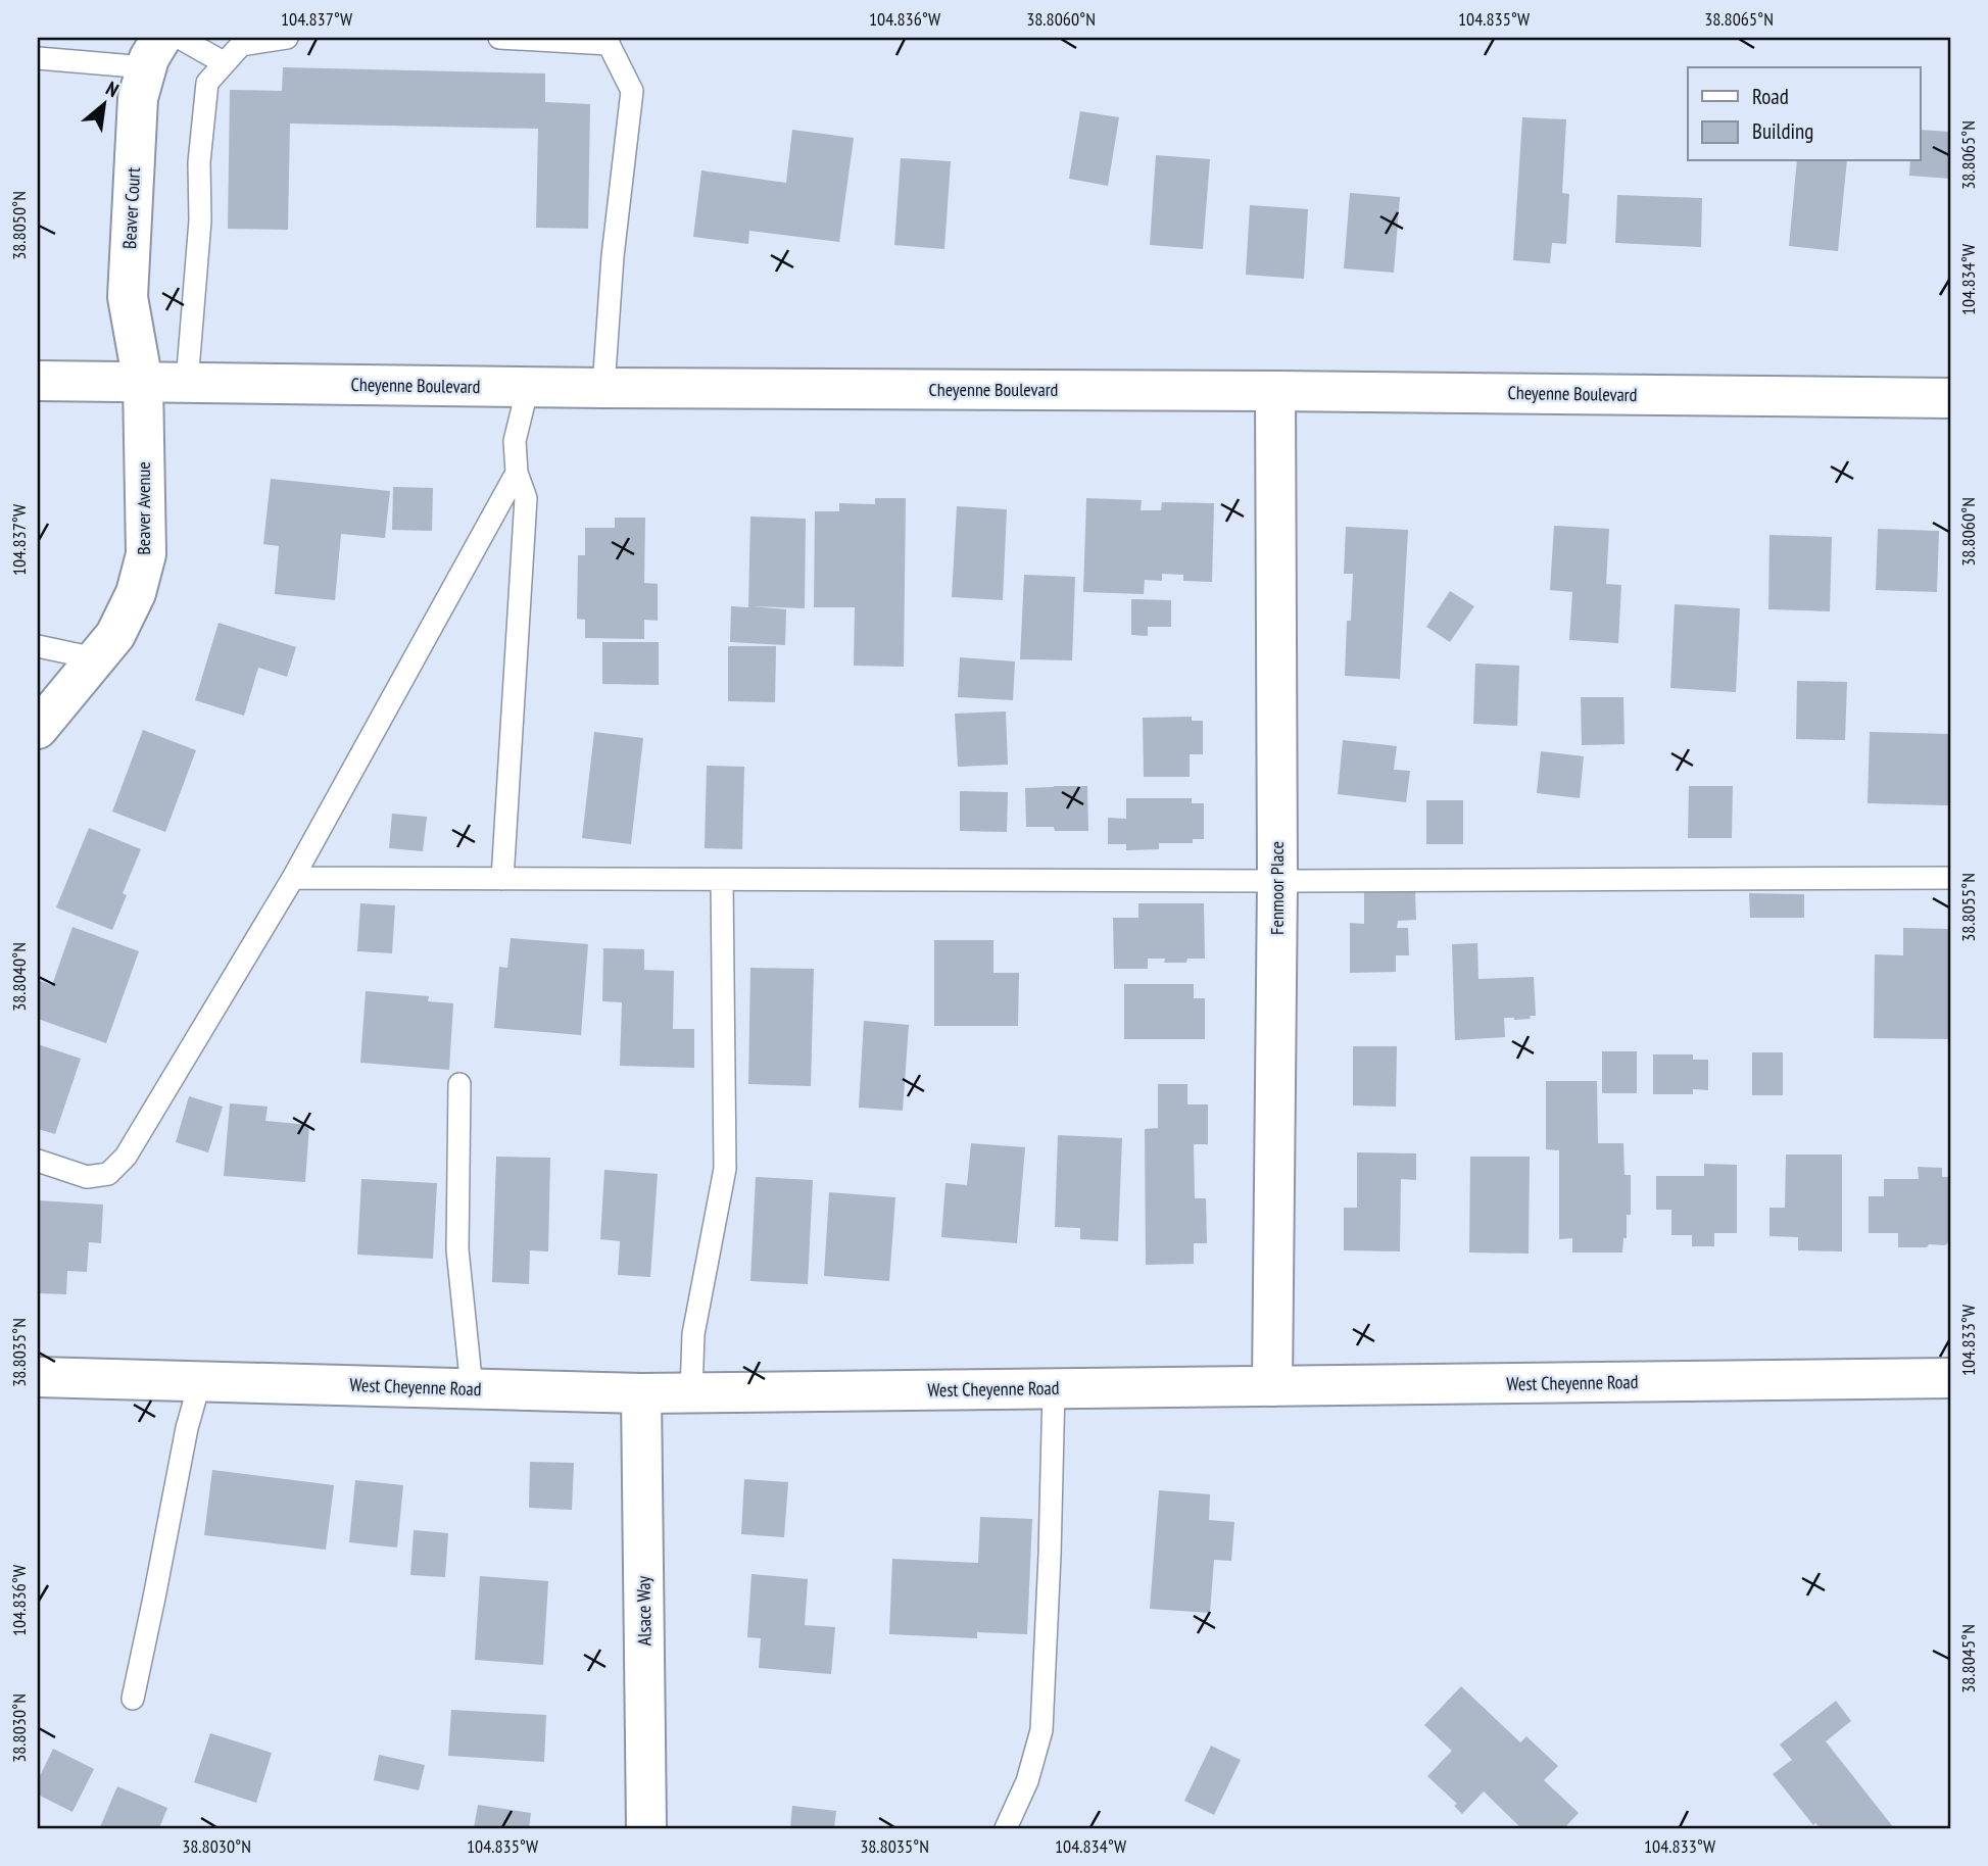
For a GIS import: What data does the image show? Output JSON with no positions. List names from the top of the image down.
{
  "streets": {
    "main road": [
      "Beaver Court",
      "Cheyenne Boulevard",
      "Beaver Avenue",
      "Fenmoor Place",
      "West Cheyenne Road",
      "Alsace Way"
    ]
  },
  "crossings": [
    ["Beaver Court", "Cheyenne Boulevard"],
    ["Beaver Court", "Beaver Avenue"],
    ["Cheyenne Boulevard", "Beaver Avenue"],
    ["Cheyenne Boulevard", "Fenmoor Place"],
    ["Fenmoor Place", "West Cheyenne Road"],
    ["West Cheyenne Road", "Alsace Way"]
  ],
  "legend": ["Road", "Building"],
  "north": "top right",
  "coordinates": [
    "104.837°W",
    "104.836°W",
    "38.8060°N",
    "104.835°W",
    "38.8065°N",
    "38.8050°N",
    "104.834°W",
    "38.8055°N",
    "38.8040°N",
    "104.833°W",
    "38.8035°N",
    "38.8045°N",
    "38.8030°N"
  ]
}
